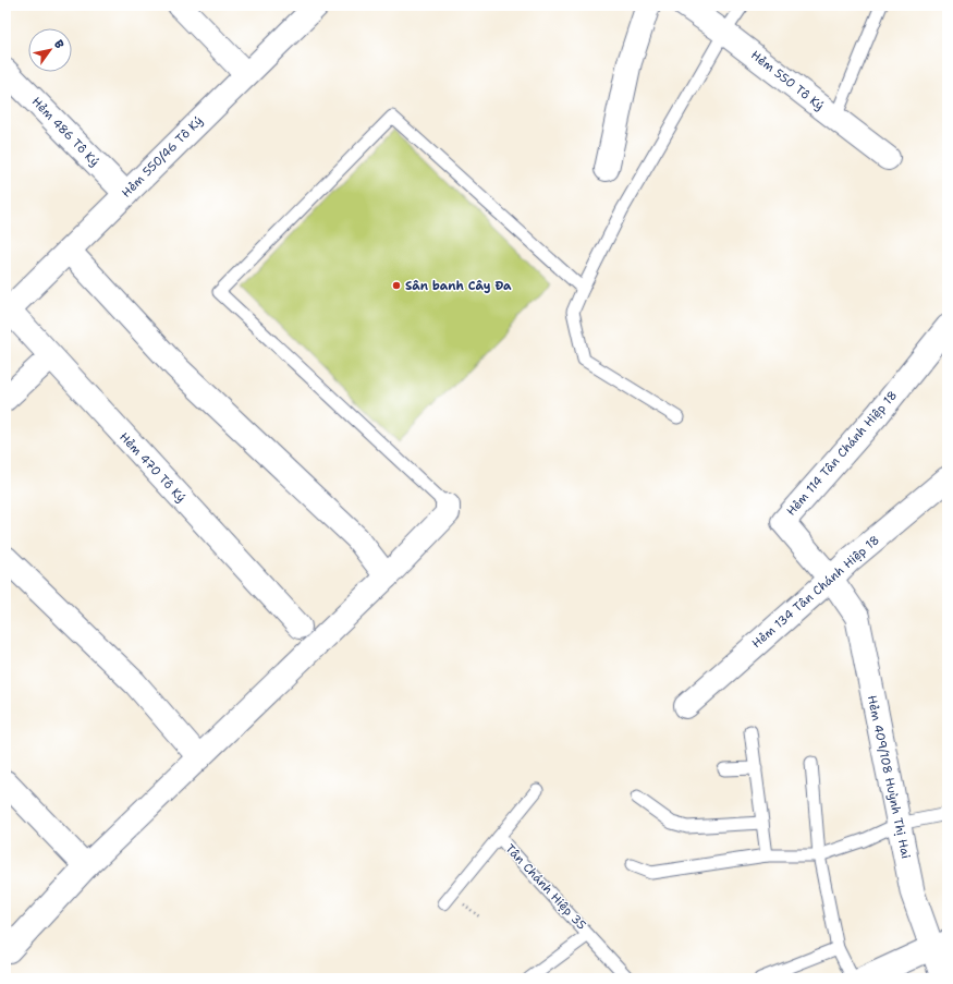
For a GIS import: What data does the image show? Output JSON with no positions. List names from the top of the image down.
{
  "streets": {
    "street": [
      "Hẻm 550 Tô Ký",
      "Hẻm 486 Tô Ký",
      "Hẻm 550/46 Tô Ký",
      "Hẻm 114 Tân Chánh Hiệp 18",
      "Hẻm 470 Tô Ký",
      "Hẻm 134 Tân Chánh Hiệp 18",
      "Hẻm 409/108 Huỳnh Thị Hai"
    ],
    "lane": ["Tân Chánh Hiệp 35"]
  },
  "crossings": [
    ["Hẻm 486 Tô Ký", "Hẻm 550/46 Tô Ký"],
    ["Hẻm 550/46 Tô Ký", "Hẻm 470 Tô Ký"],
    ["Hẻm 114 Tân Chánh Hiệp 18", "Hẻm 134 Tân Chánh Hiệp 18"],
    ["Hẻm 114 Tân Chánh Hiệp 18", "Hẻm 409/108 Huỳnh Thị Hai"],
    ["Hẻm 134 Tân Chánh Hiệp 18", "Hẻm 409/108 Huỳnh Thị Hai"]
  ],
  "places": ["Sân banh Cây Đa"],
  "north": "top right"
}
